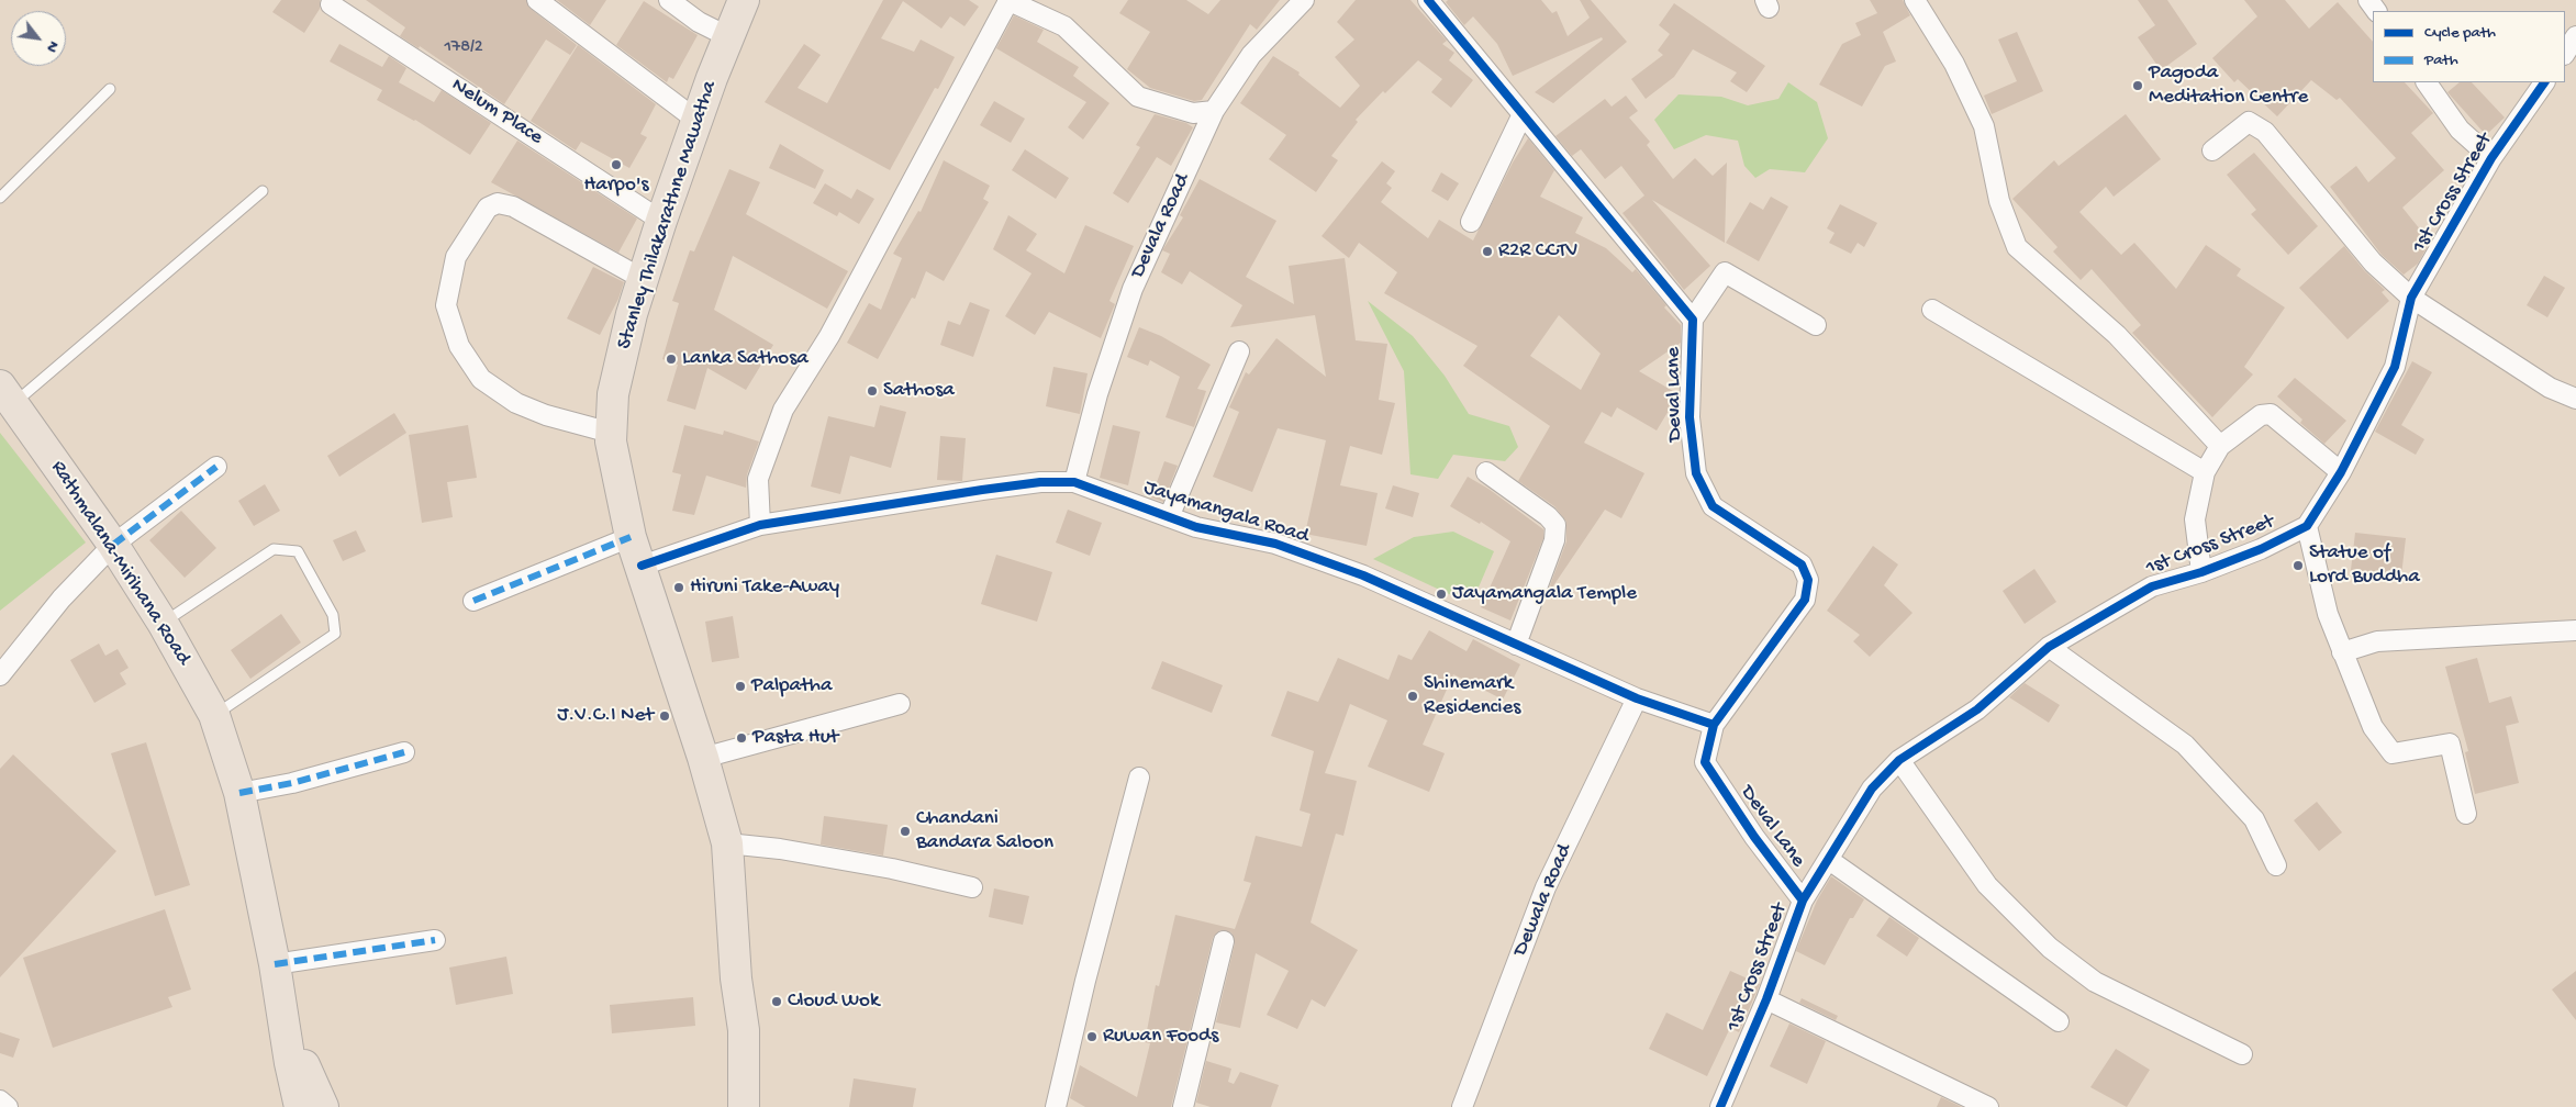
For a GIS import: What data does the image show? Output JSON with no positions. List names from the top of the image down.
{
  "streets": {
    "main road": ["Stanley Thilakarathne Mawatha", "Rathmalana-Mirihana Road"],
    "street": [
      "Nelum Place",
      "1st Cross Street",
      "Devala Road",
      "Deval Lane",
      "Jayamangala Road",
      "Dewala Road"
    ]
  },
  "crossings": [
    ["Nelum Place", "Stanley Thilakarathne Mawatha"],
    ["1st Cross Street", "Deval Lane"],
    ["Stanley Thilakarathne Mawatha", "Jayamangala Road"],
    ["Devala Road", "Jayamangala Road"],
    ["Deval Lane", "Jayamangala Road"],
    ["Jayamangala Road", "Dewala Road"]
  ],
  "places": [
    "Pagoda Meditation Centre",
    "Harpo's",
    "R2R CCTV",
    "Lanka Sathosa",
    "Sathosa",
    "Statue of Lord Buddha",
    "Hiruni Take-Away",
    "Jayamangala Temple",
    "Palpatha",
    "Shinemark Residencies",
    "J.V.C.I Net",
    "Pasta Hut",
    "Chandani Bandara Saloon",
    "Cloud Wok",
    "Ruwan Foods"
  ],
  "house_numbers": ["178/2"],
  "legend": ["Cycle path", "Path"],
  "north": "bottom right"
}
